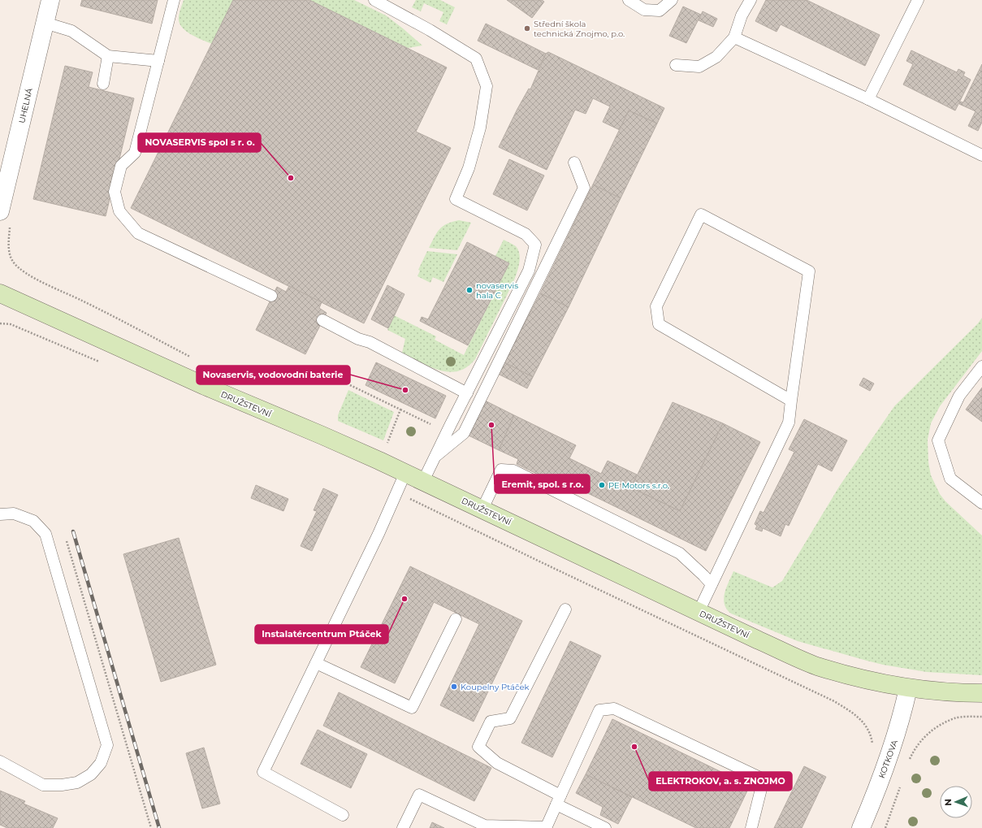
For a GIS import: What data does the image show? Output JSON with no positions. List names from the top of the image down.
{
  "streets": {
    "main road": ["DRUŽSTEVNÍ"],
    "street": ["UHELNÁ", "KOTKOVA"]
  },
  "crossings": [
    ["DRUŽSTEVNÍ", "KOTKOVA"]
  ],
  "places": [
    "Střední škola technická Znojmo, p.o.",
    "NOVASERVIS spol s r. o.",
    "novaservis hala C",
    "Novaservis, vodovodní baterie",
    "Eremit, spol. s r.o.",
    "PE Motors s.r.o.",
    "Instalatércentrum Ptáček",
    "Koupelny Ptáček",
    "ELEKTROKOV, a. s. ZNOJMO"
  ],
  "north": "left"
}
